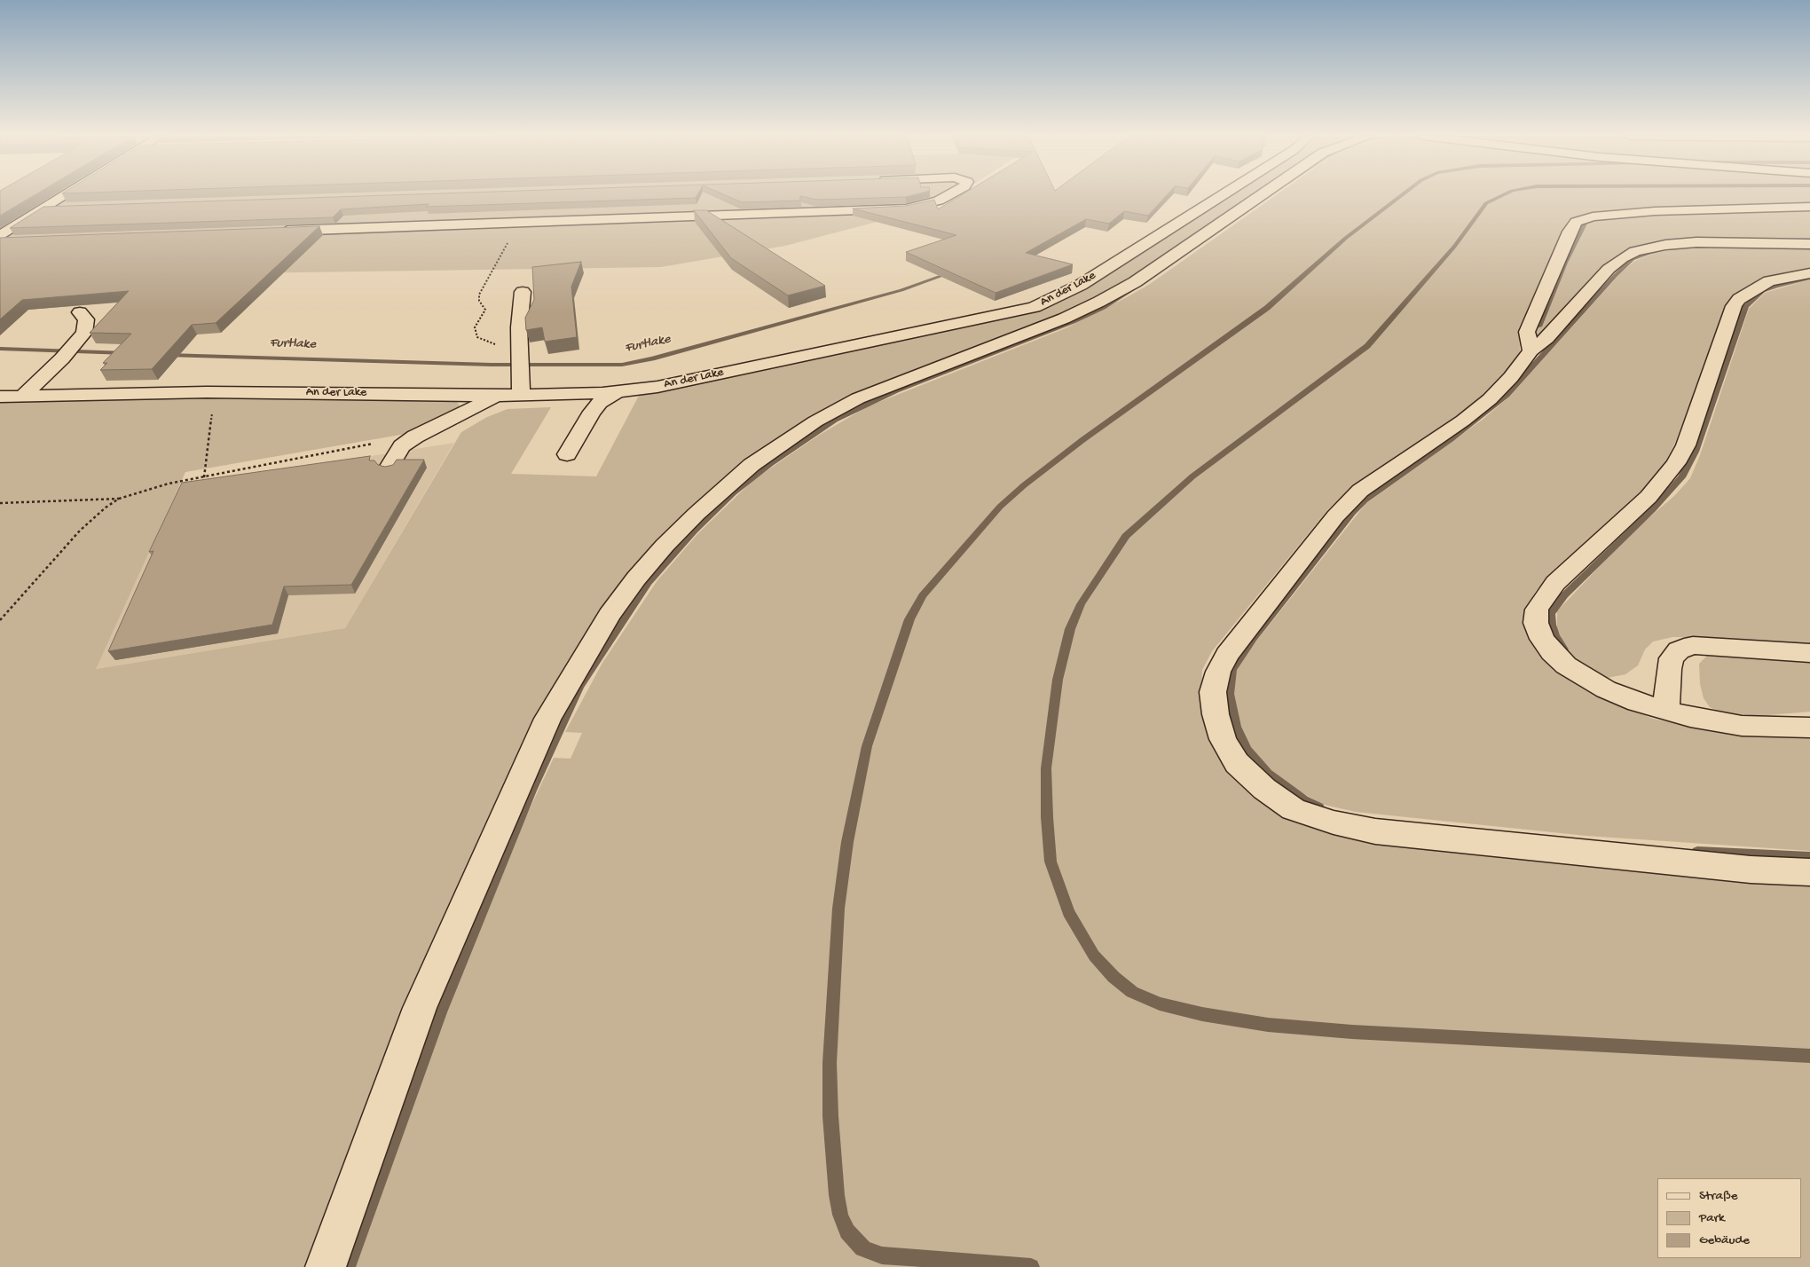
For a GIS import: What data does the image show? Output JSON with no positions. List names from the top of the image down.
{
  "streets": {
    "street": ["An der Lake"]
  },
  "water": ["Furtlake"],
  "legend": ["Straße", "Park", "Gebäude"]
}
